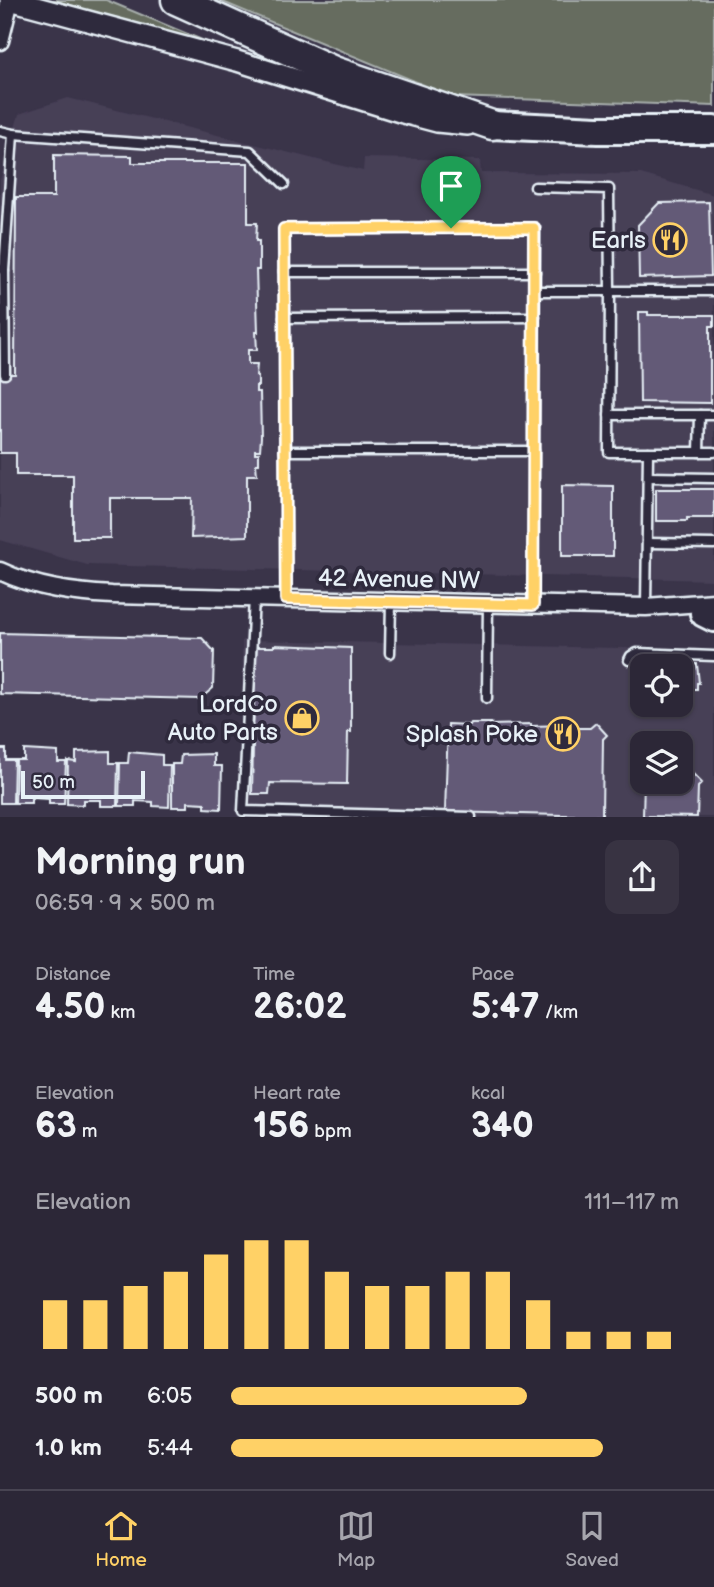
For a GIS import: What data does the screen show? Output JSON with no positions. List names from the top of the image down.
{
  "streets": {
    "street": ["42 Avenue NW"]
  },
  "places": {
    "restaurant": ["Earls", "Splash Poke"],
    "shop": ["LordCo Auto Parts"]
  },
  "scale_bar": "50 m",
  "page": {
    "scale": "50 m",
    "heading": ["Morning run", "06:59 · 9 × 500 m"],
    "stats": [
      ["Distance", "4.50 km"],
      ["Time", "26:02"],
      ["Pace", "5:47 /km"],
      ["Elevation", "63 m"],
      ["Heart rate", "156 bpm"],
      ["kcal", "340"]
    ],
    "chart": ["Elevation", "111–117 m"],
    "list": [
      {
        "name": "500 m",
        "note": "6:05"
      },
      {
        "name": "1.0 km",
        "note": "5:44"
      }
    ],
    "tabs": ["Home", "Map", "Saved"]
  }
}
